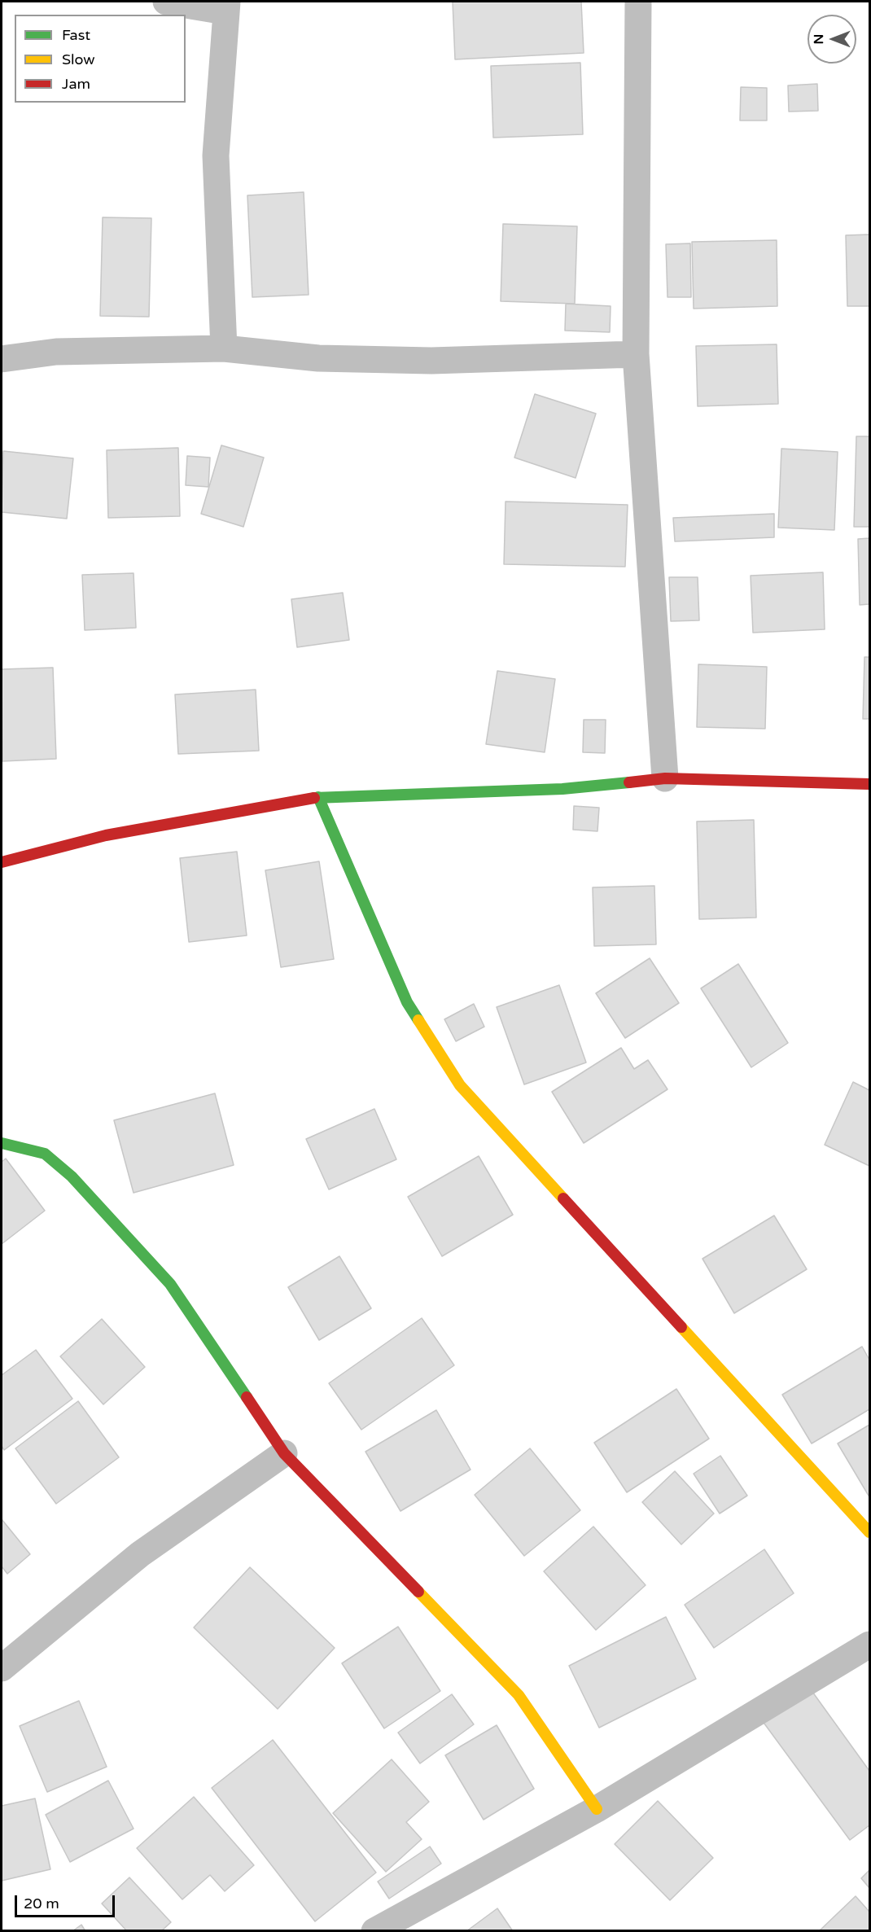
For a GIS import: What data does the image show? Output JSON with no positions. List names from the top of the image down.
{
  "legend": ["Fast", "Slow", "Jam"],
  "scale_bar": "20 m",
  "north": "left"
}
